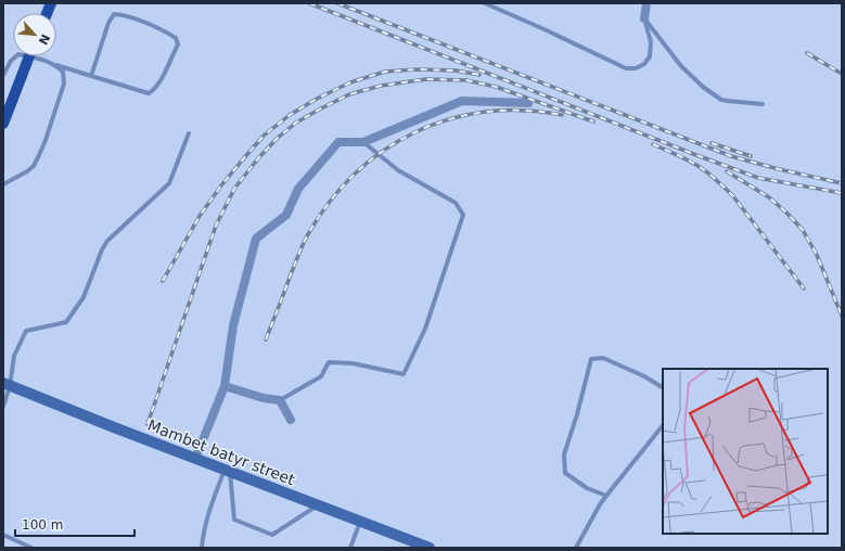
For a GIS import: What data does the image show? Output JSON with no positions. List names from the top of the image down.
{
  "streets": {
    "main road": ["Mambet batyr street"]
  },
  "scale_bar": "100 m",
  "north": "bottom right"
}
